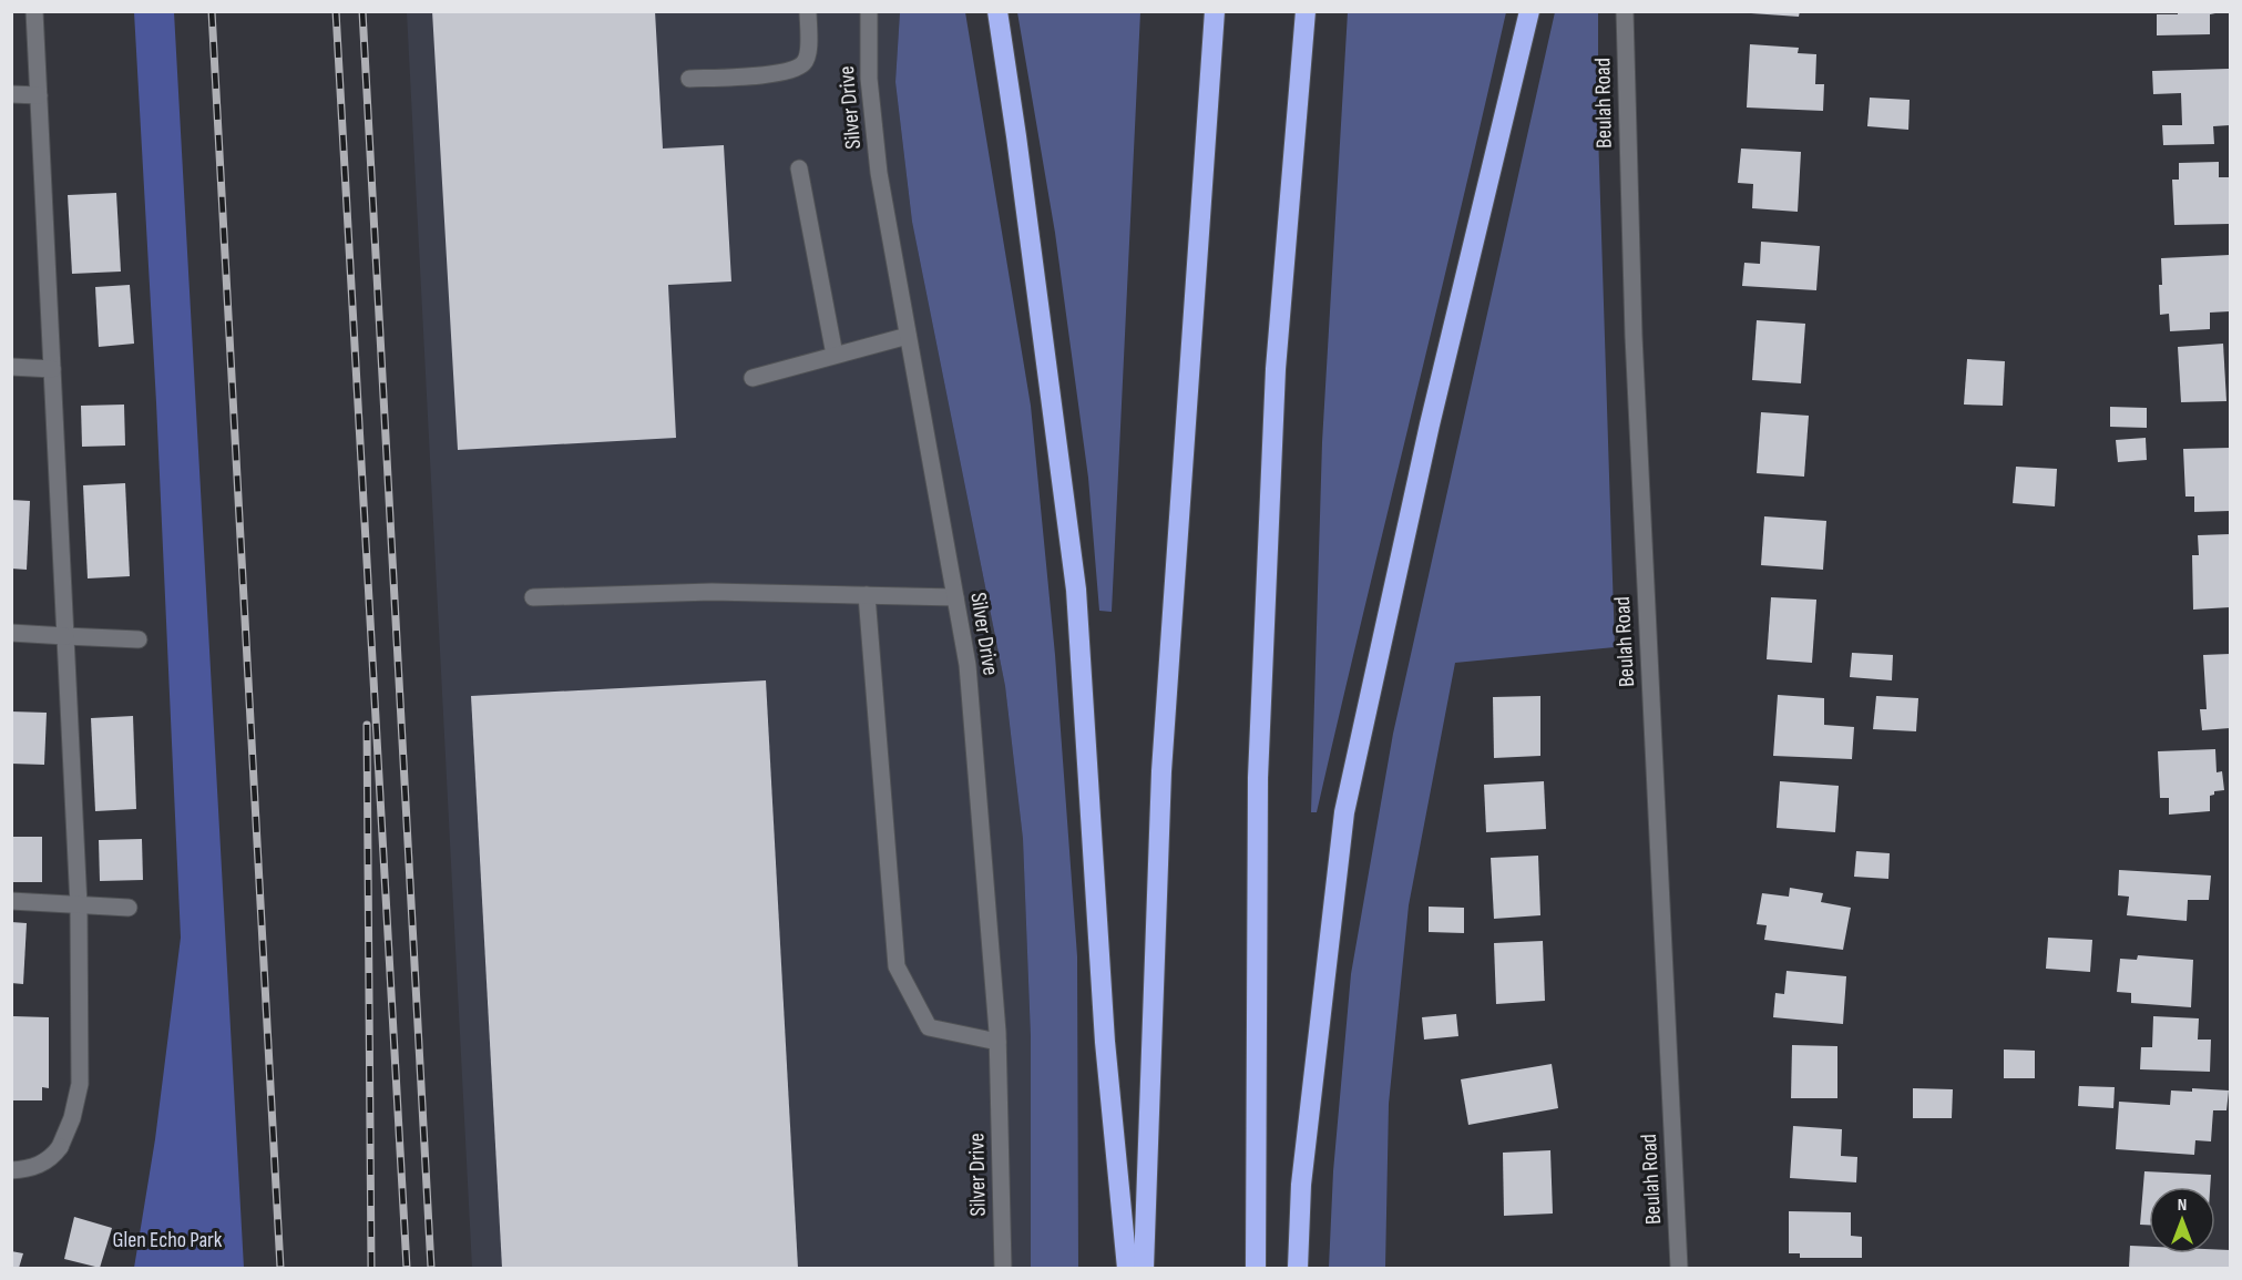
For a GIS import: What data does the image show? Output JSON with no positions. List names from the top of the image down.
{
  "streets": {
    "street": ["Beulah Road", "Silver Drive"]
  },
  "parks": ["Glen Echo Park"],
  "north": "top"
}
